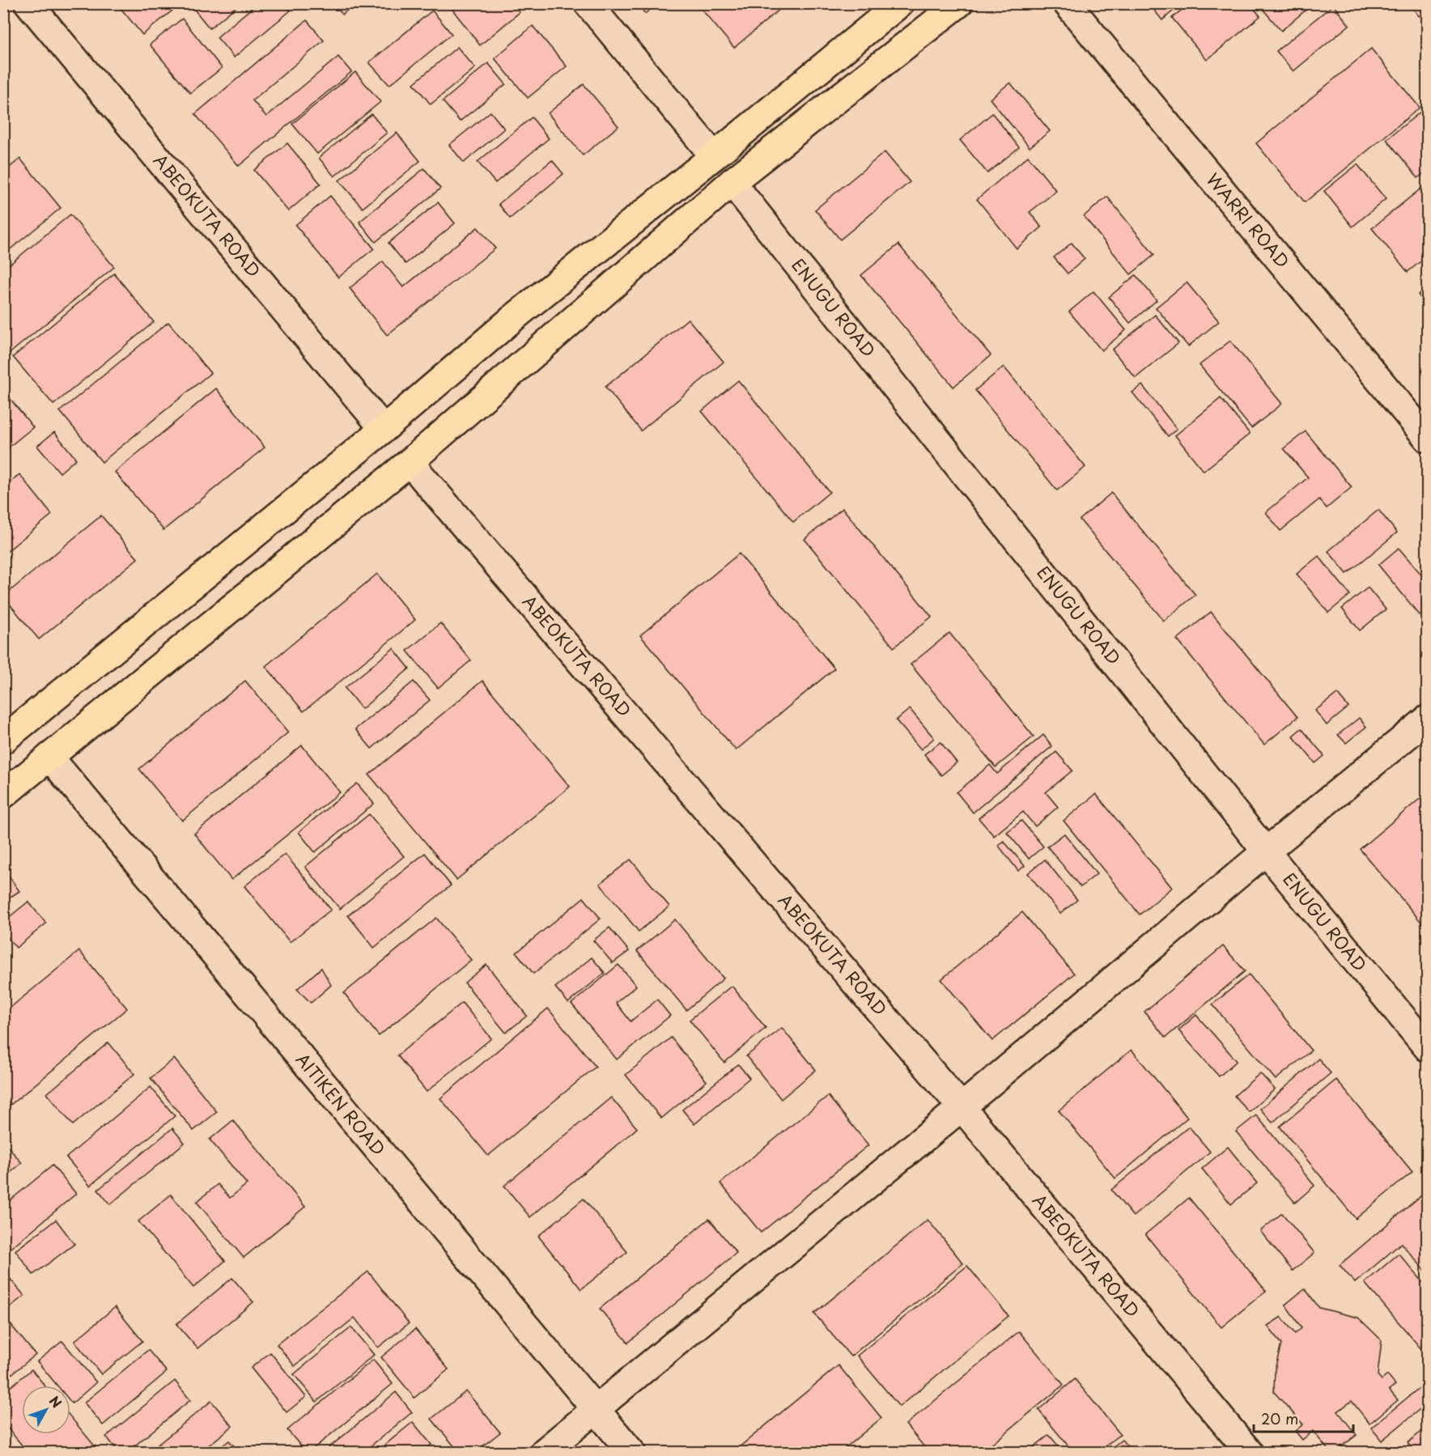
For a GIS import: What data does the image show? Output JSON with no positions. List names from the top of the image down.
{
  "streets": {
    "street": [
      "ABEOKUTA ROAD",
      "WARRI ROAD",
      "ENUGU ROAD",
      "AITIKEN ROAD"
    ]
  },
  "scale_bar": "20 m",
  "north": "top right"
}
